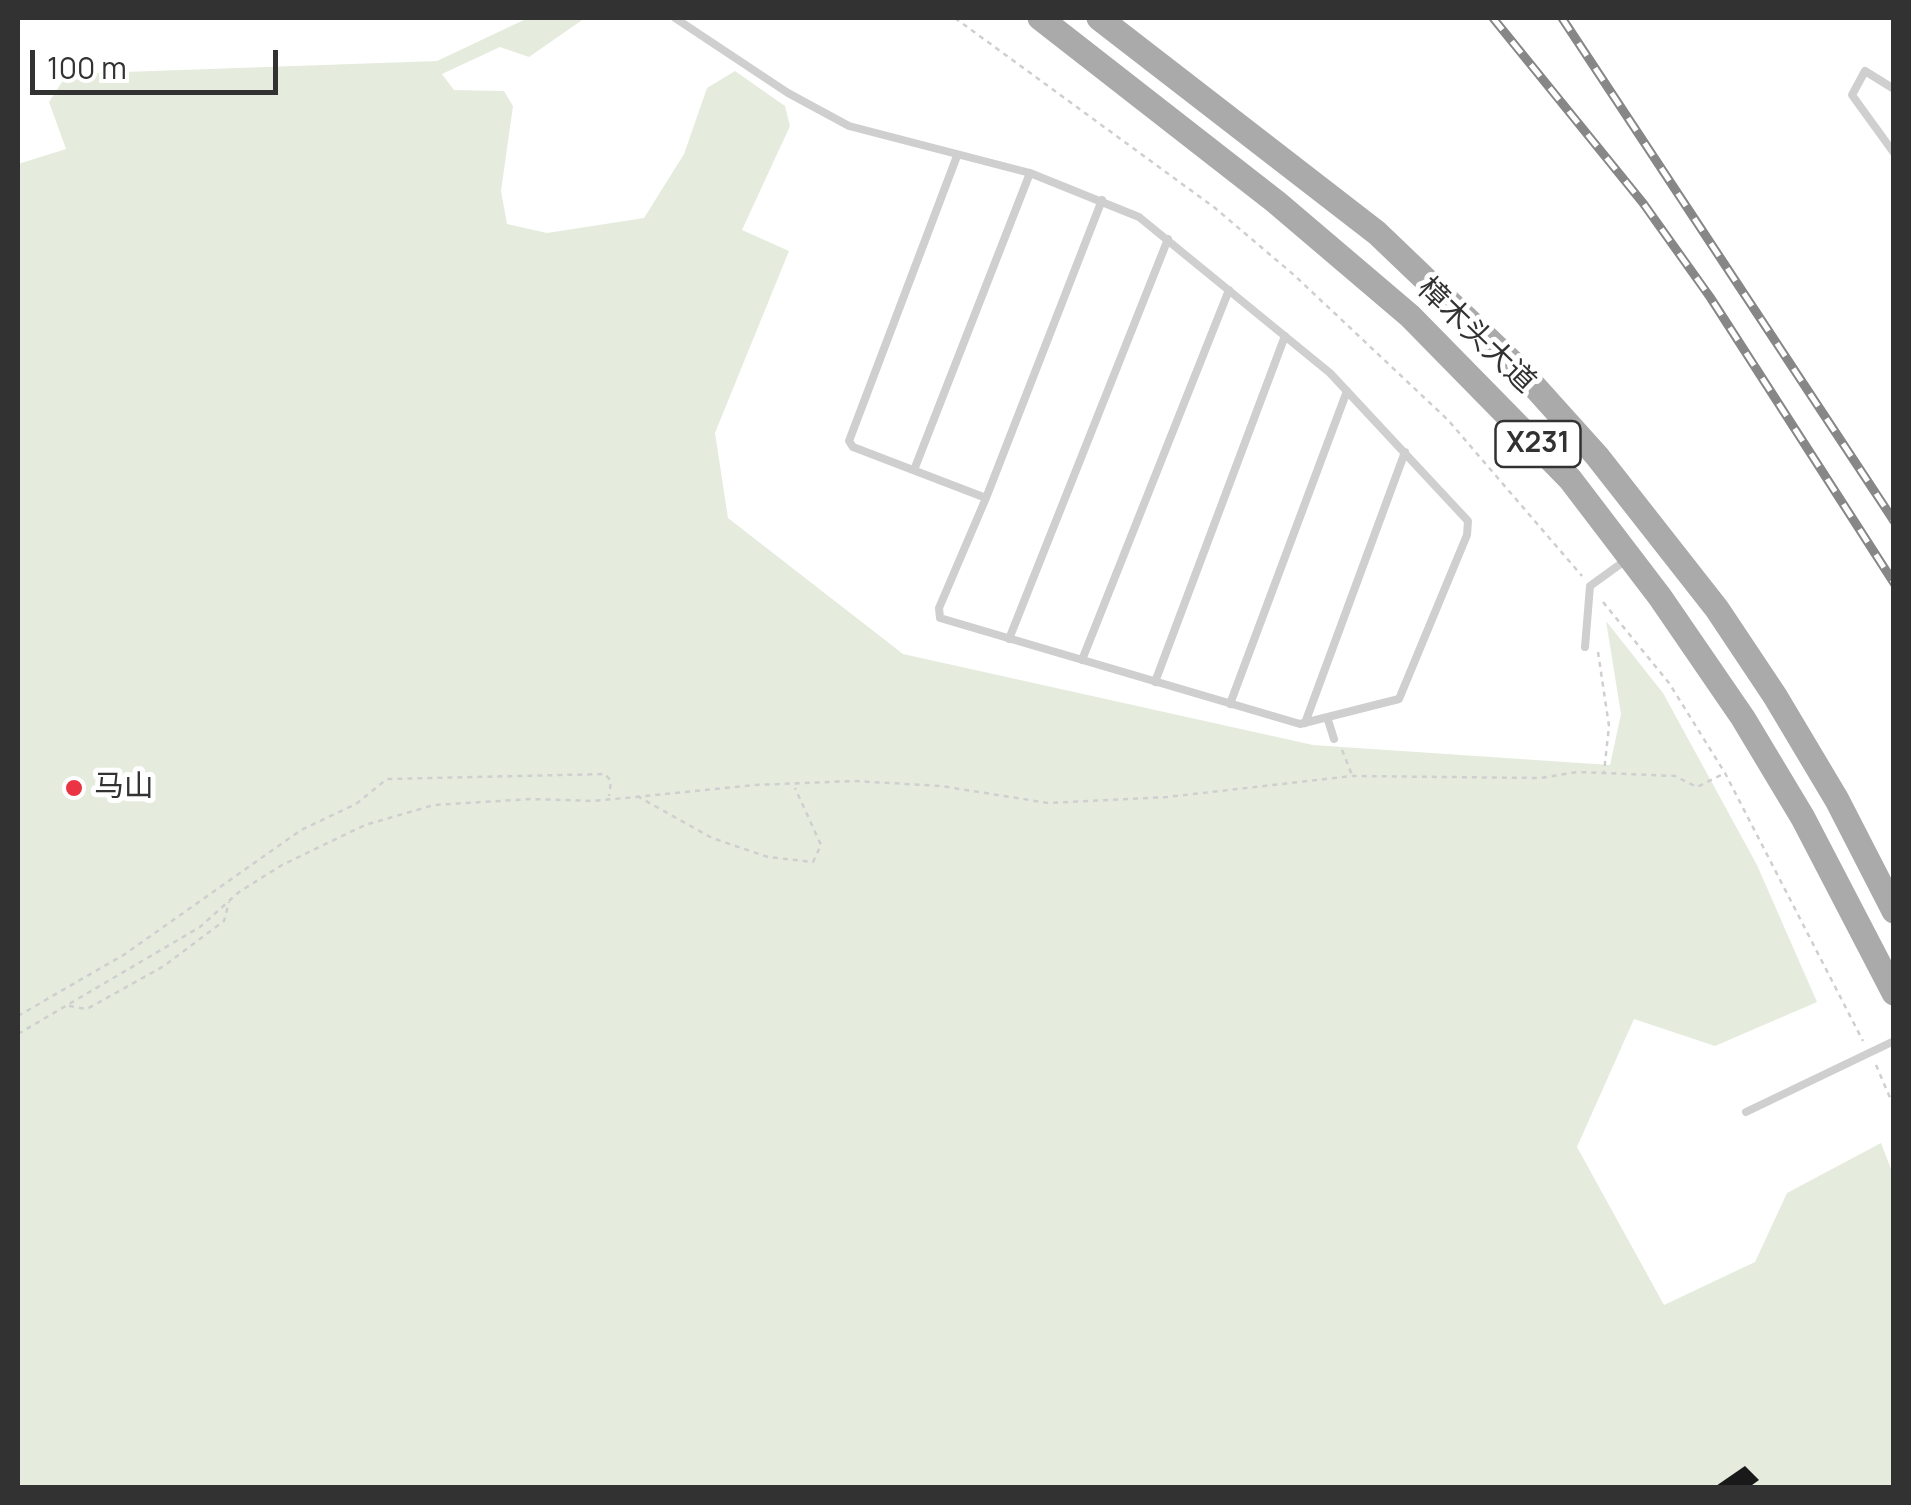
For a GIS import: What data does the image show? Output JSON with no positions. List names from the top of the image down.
{
  "streets": {
    "main road": ["樟木头大道", "X231"]
  },
  "places": ["马山"],
  "scale_bar": "100 m"
}
